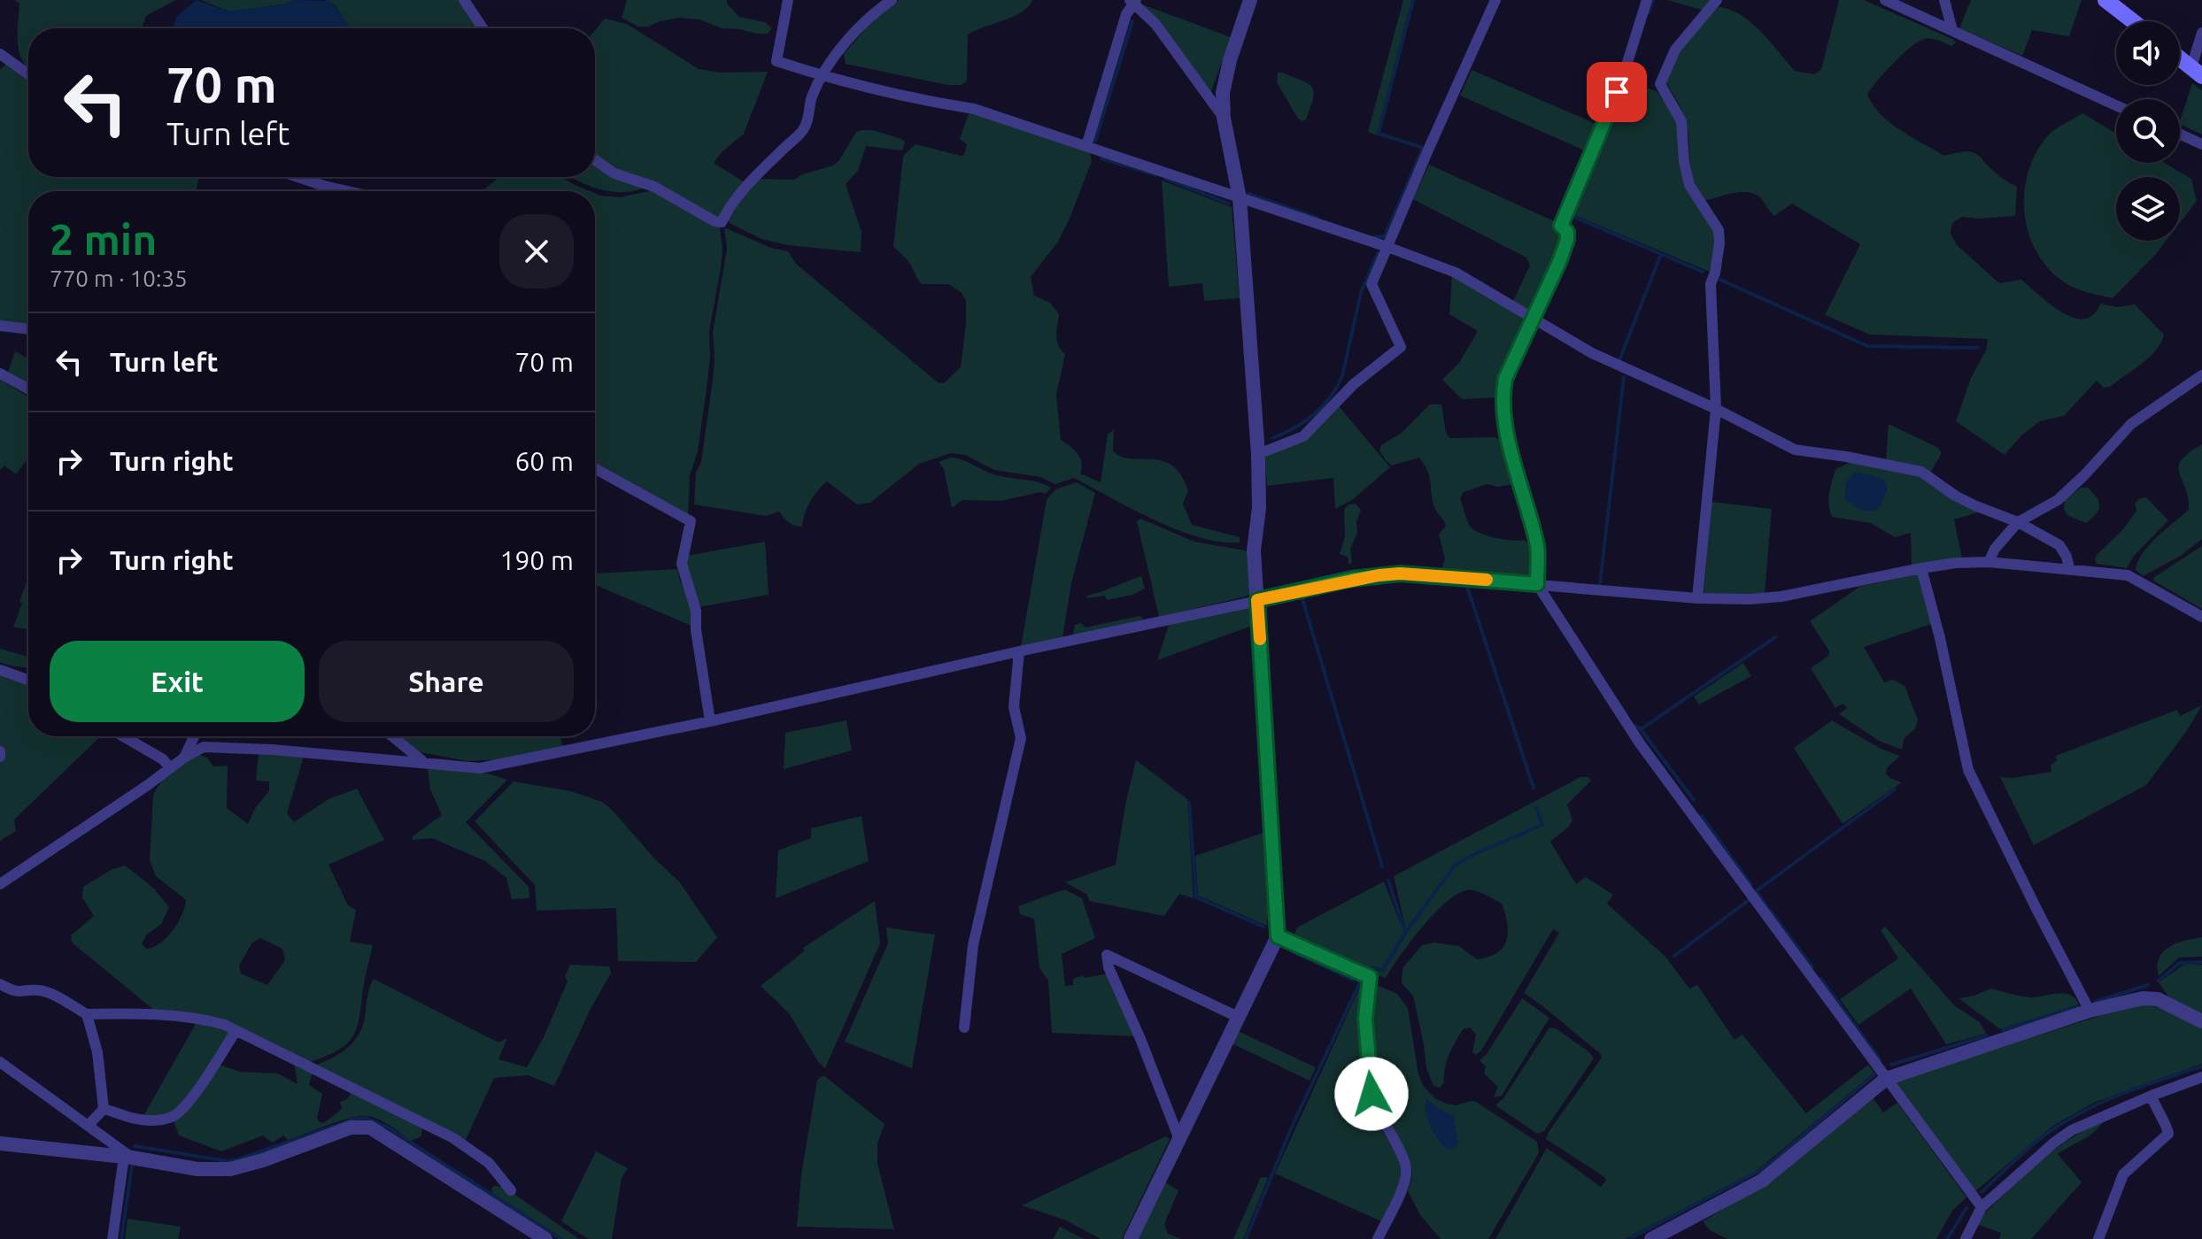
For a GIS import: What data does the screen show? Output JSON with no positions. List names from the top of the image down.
{
  "page": {
    "turn": ["70 m", "Turn left"],
    "heading": ["2 min", "770 m · 10:35"],
    "list": [
      {
        "name": "Turn left",
        "value": "70 m"
      },
      {
        "name": "Turn right",
        "value": "60 m"
      },
      {
        "name": "Turn right",
        "value": "190 m"
      }
    ],
    "buttons": ["Exit", "Share"]
  }
}
